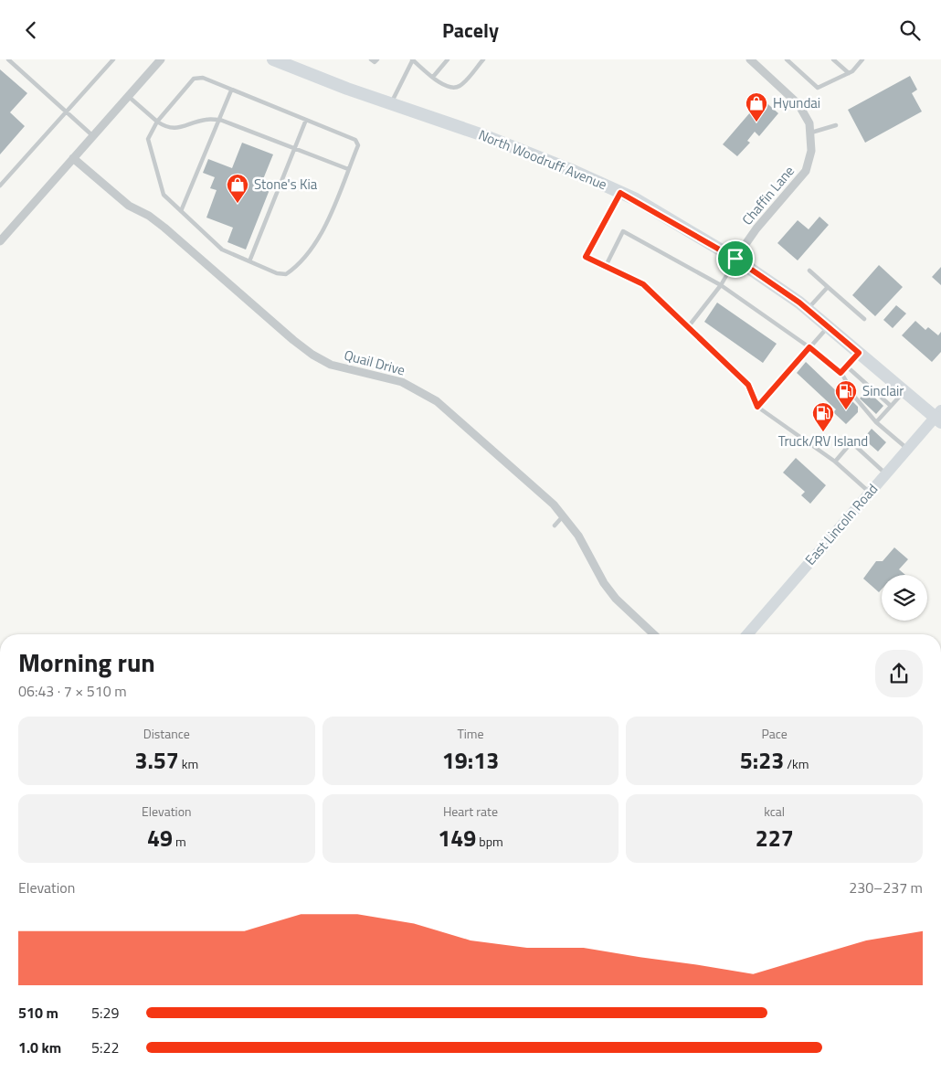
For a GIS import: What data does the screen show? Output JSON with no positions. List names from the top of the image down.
{
  "streets": {
    "main road": ["North Woodruff Avenue", "East Lincoln Road"],
    "street": ["Chaffin Lane", "Quail Drive"]
  },
  "crossings": [
    ["North Woodruff Avenue", "Chaffin Lane"],
    ["North Woodruff Avenue", "East Lincoln Road"]
  ],
  "places": {
    "shop": ["Hyundai", "Stone's Kia"],
    "fuel station": ["Sinclair", "Truck/RV Island"]
  },
  "page": {
    "header": "Pacely",
    "heading": ["Morning run", "06:43 · 7 × 510 m"],
    "stats": [
      ["Distance", "3.57 km"],
      ["Time", "19:13"],
      ["Pace", "5:23 /km"],
      ["Elevation", "49 m"],
      ["Heart rate", "149 bpm"],
      ["kcal", "227"]
    ],
    "chart": ["Elevation", "230–237 m"],
    "list": [
      {
        "name": "510 m",
        "note": "5:29"
      },
      {
        "name": "1.0 km",
        "note": "5:22"
      }
    ]
  }
}
